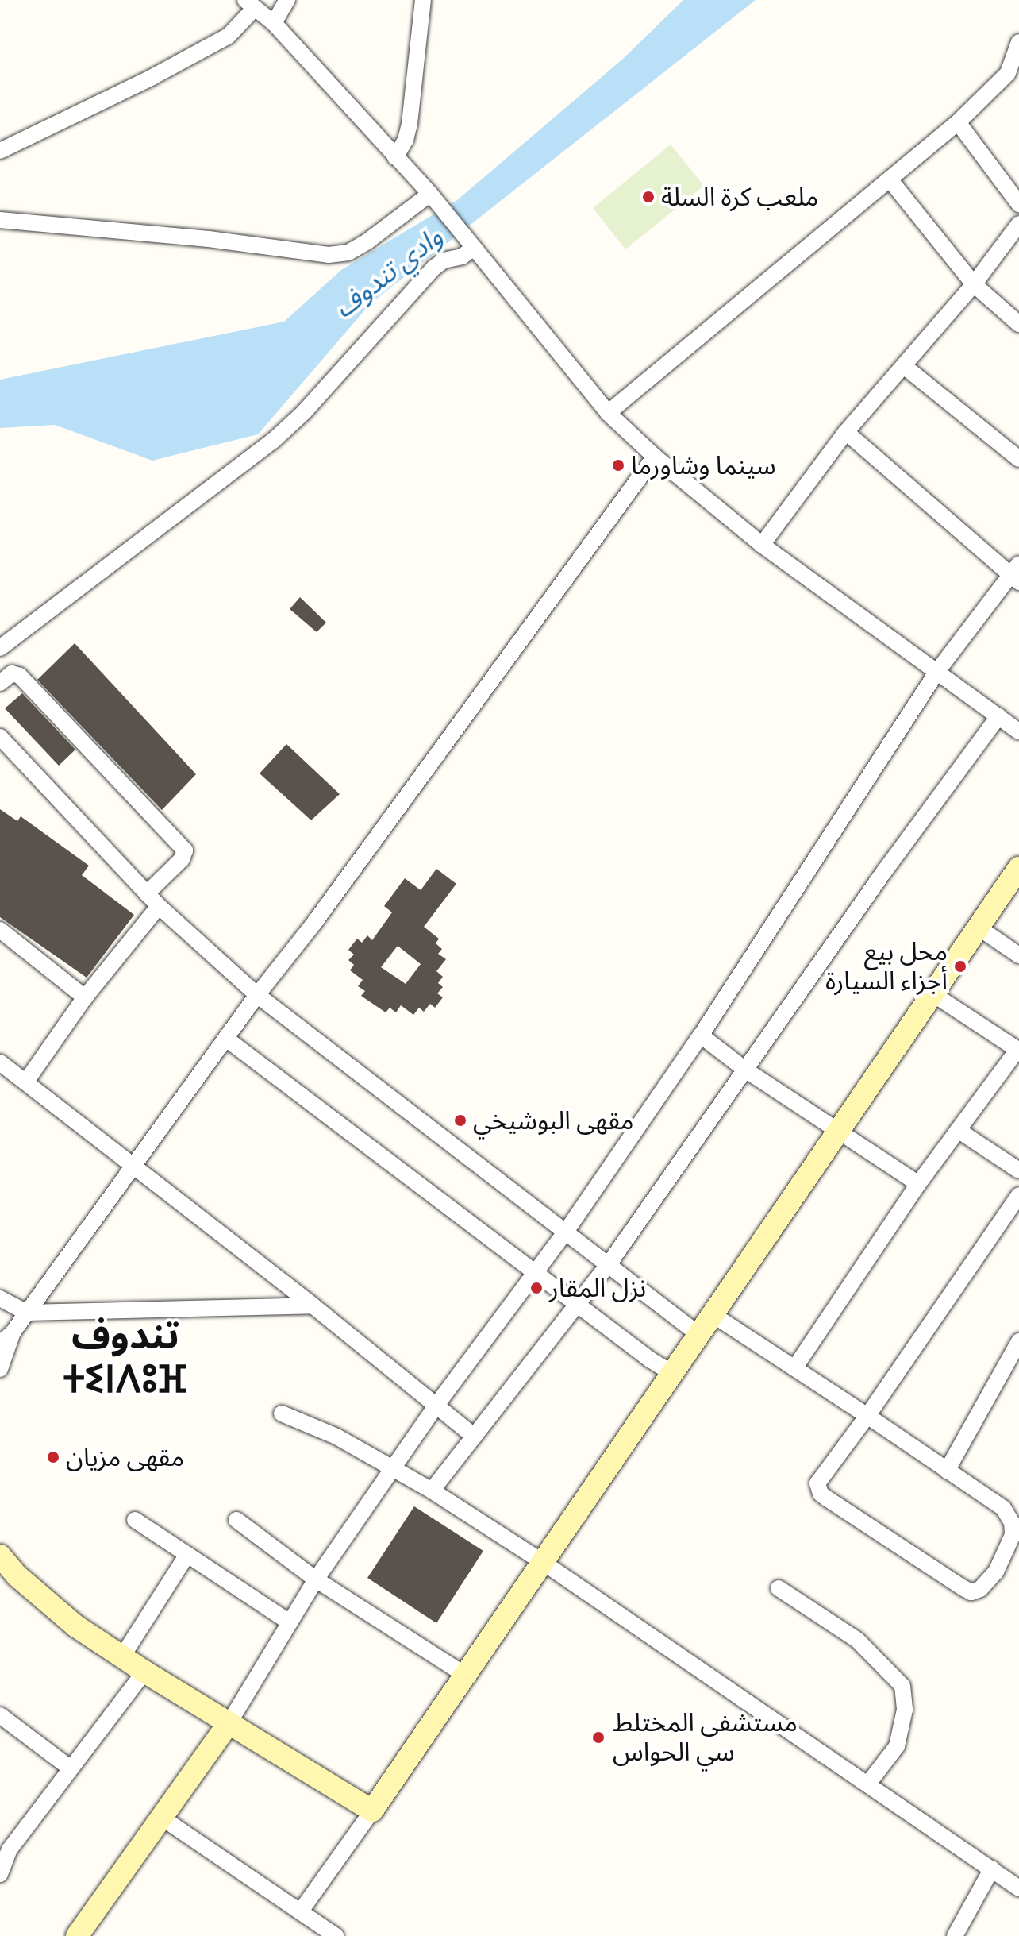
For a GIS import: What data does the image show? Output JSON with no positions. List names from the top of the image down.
{
  "districts": ["تندوف ⵜⵉⵏⴷⵓⴼ"],
  "water": ["وادي تندوف"],
  "places": [
    "ملعب كرة السلة",
    "سينما وشاورما",
    "محل بيع أجزاء السيارة",
    "مقهى البوشيخي",
    "نزل المقار",
    "مقهى مزيان",
    "مستشفى المختلط سي الحواس"
  ]
}
